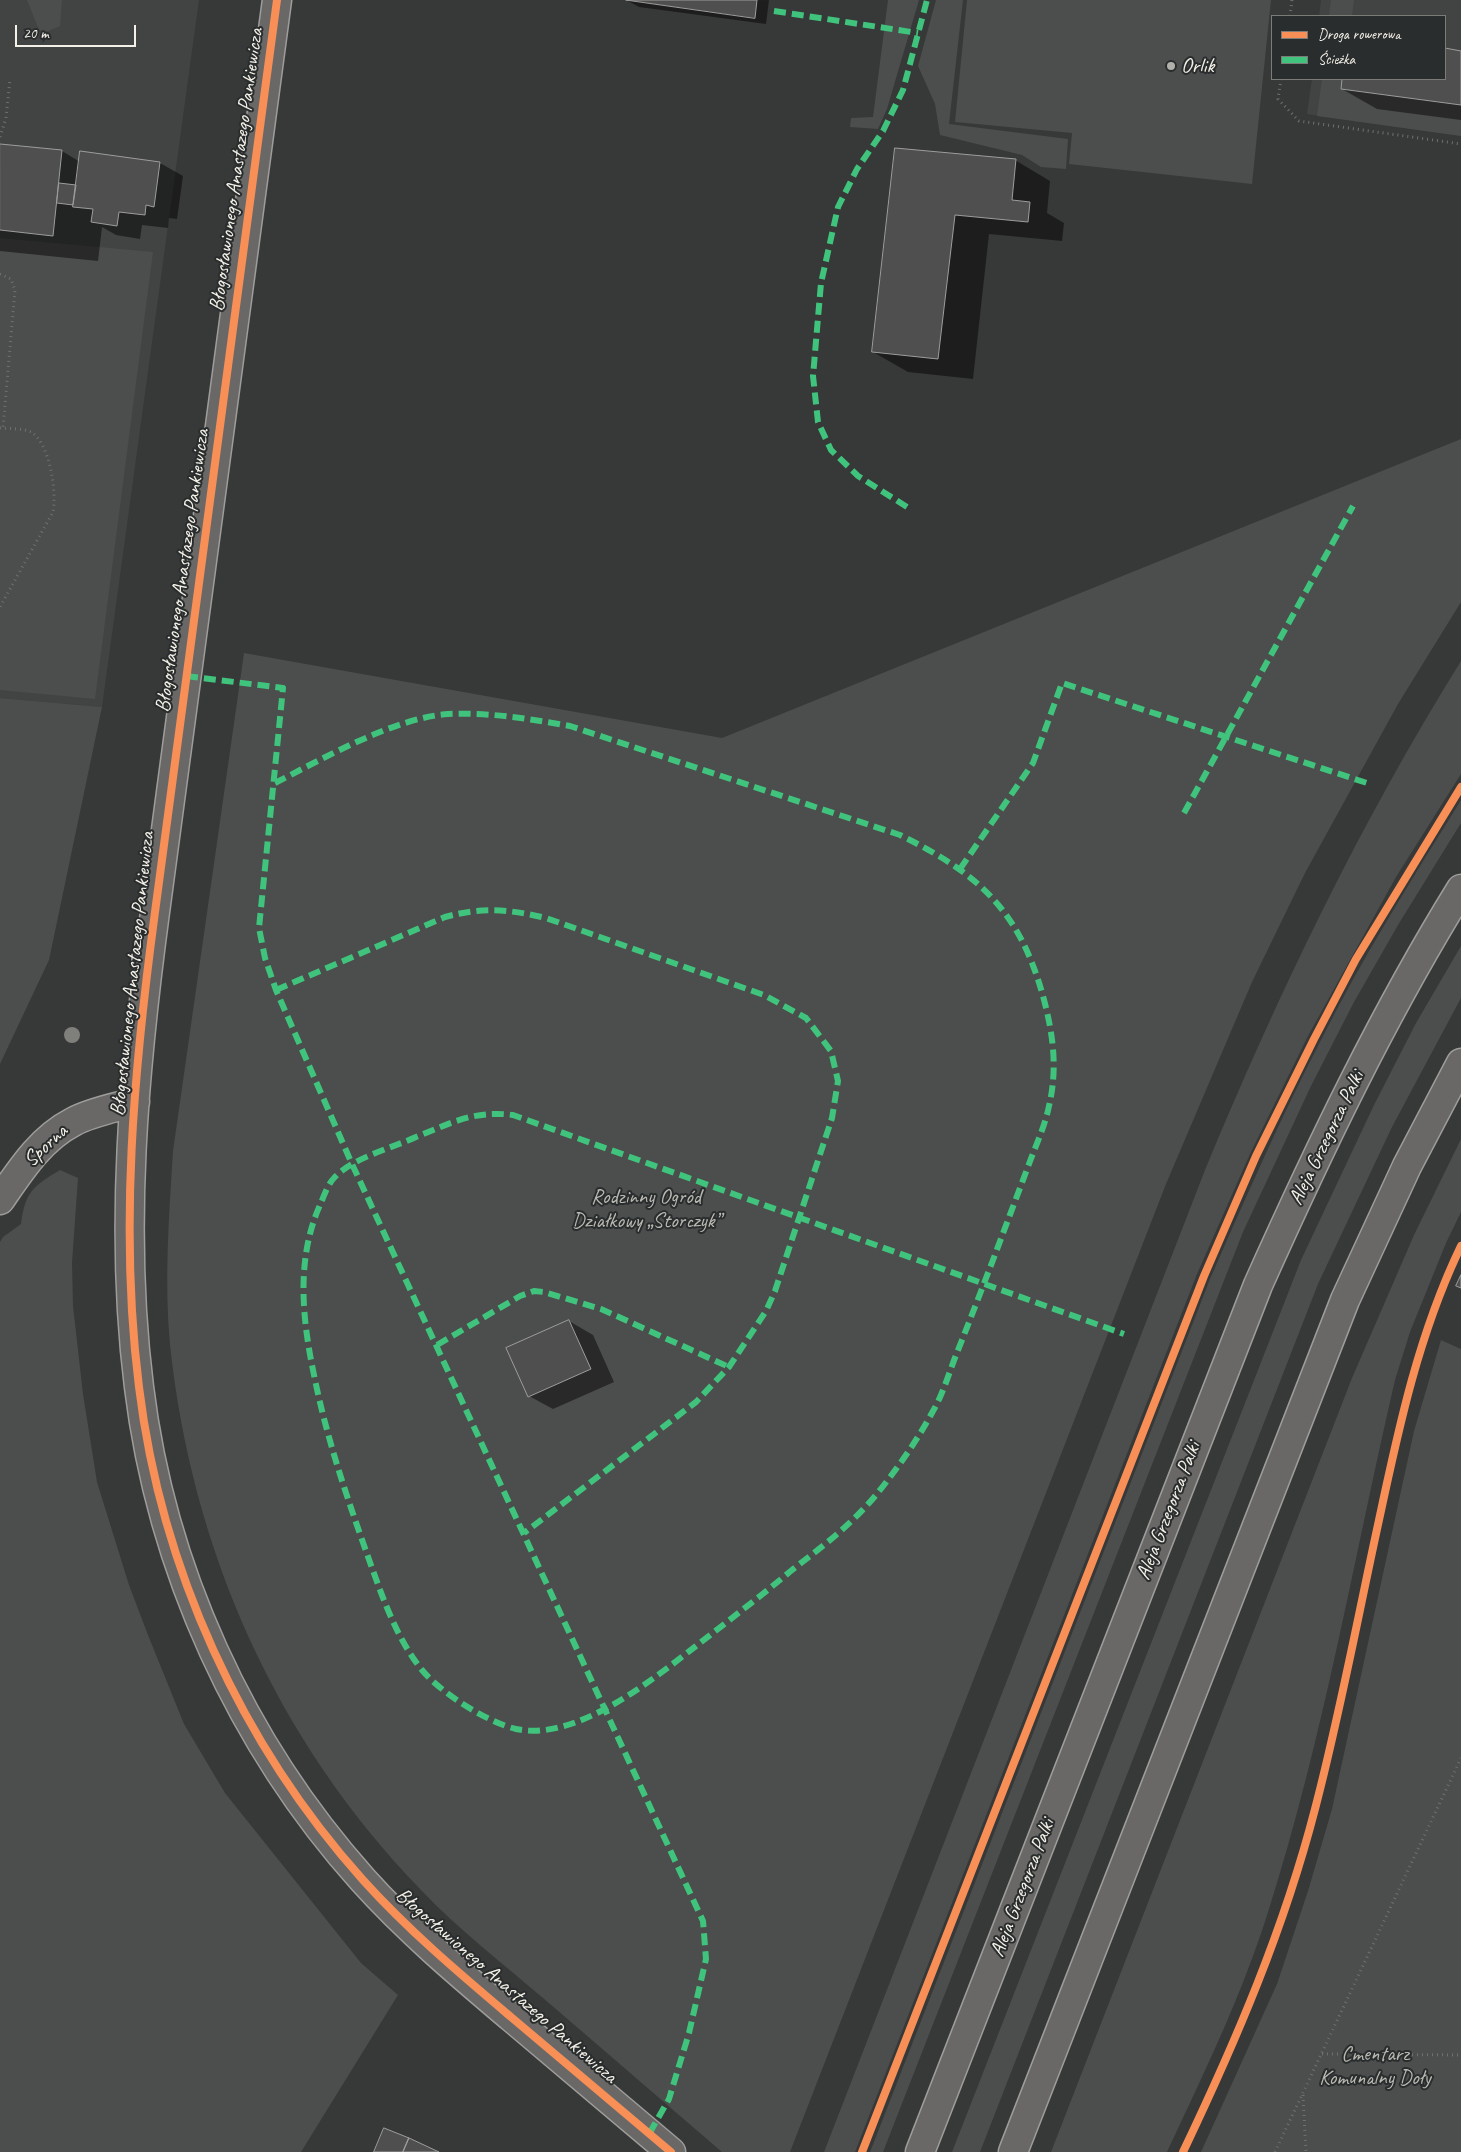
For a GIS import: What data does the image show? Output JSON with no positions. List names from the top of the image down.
{
  "streets": {
    "main road": ["Błogosławionego Anastazego Pankiewicza", "Aleja Grzegorza Palki", "Sporna"]
  },
  "crossings": [
    ["Błogosławionego Anastazego Pankiewicza", "Sporna"]
  ],
  "parks": ["Rodzinny Ogród Działkowy „Storczyk”", "Cmentarz Komunalny Doły"],
  "places": ["Orlik"],
  "legend": ["Droga rowerowa", "Ścieżka"],
  "scale_bar": "20 m"
}
